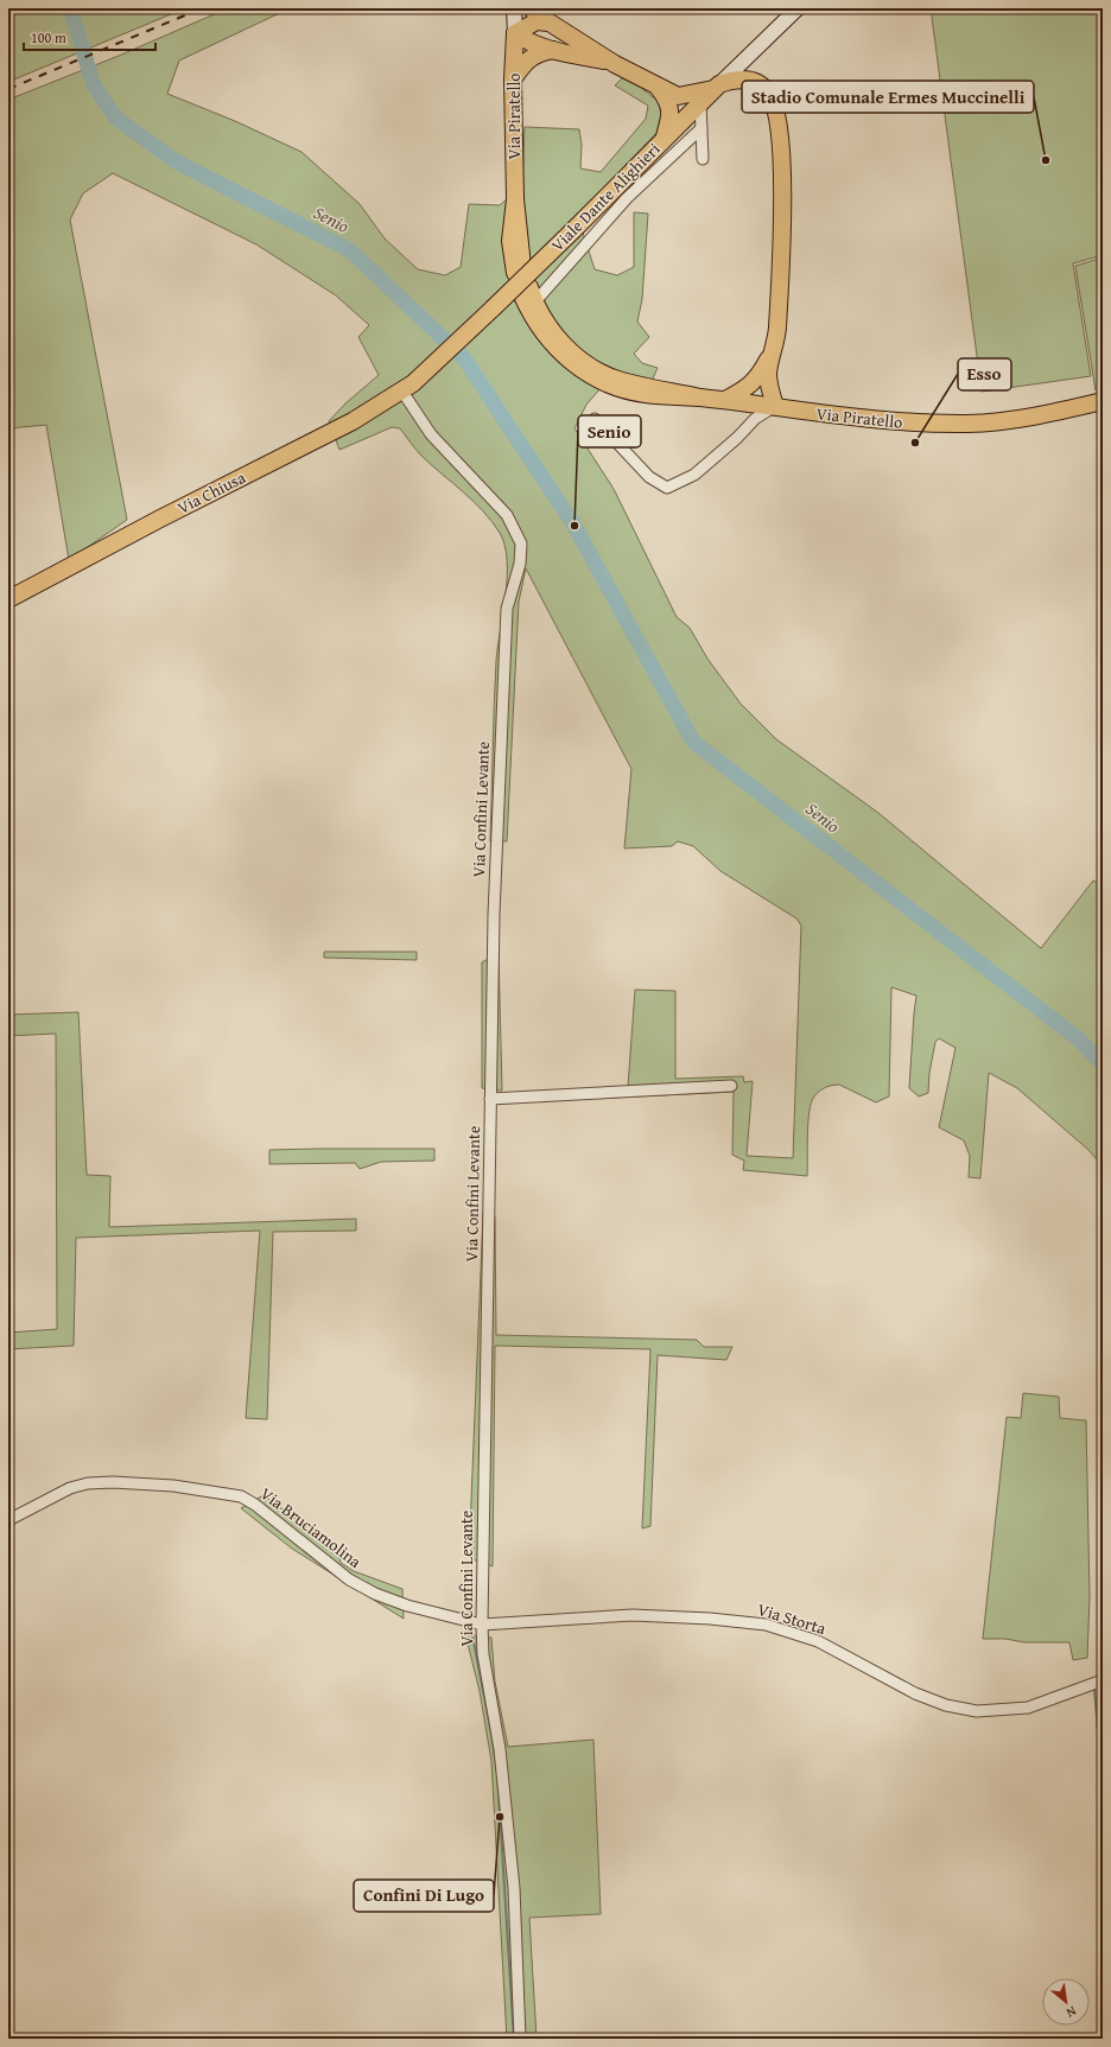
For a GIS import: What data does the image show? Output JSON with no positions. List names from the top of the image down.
{
  "streets": {
    "main road": ["Via Piratello", "Viale Dante Alighieri", "Via Chiusa"],
    "street": ["Via Confini Levante", "Via Bruciamolina", "Via Storta"]
  },
  "crossings": [
    ["Viale Dante Alighieri", "Via Chiusa"],
    ["Viale Dante Alighieri", "Via Confini Levante"],
    ["Via Chiusa", "Via Confini Levante"],
    ["Via Confini Levante", "Via Bruciamolina"],
    ["Via Confini Levante", "Via Storta"],
    ["Via Bruciamolina", "Via Storta"]
  ],
  "water": ["Senio"],
  "places": [
    "Stadio Comunale Ermes Muccinelli",
    "Esso",
    "Senio",
    "Confini Di Lugo"
  ],
  "scale_bar": "100 m",
  "north": "bottom right"
}
